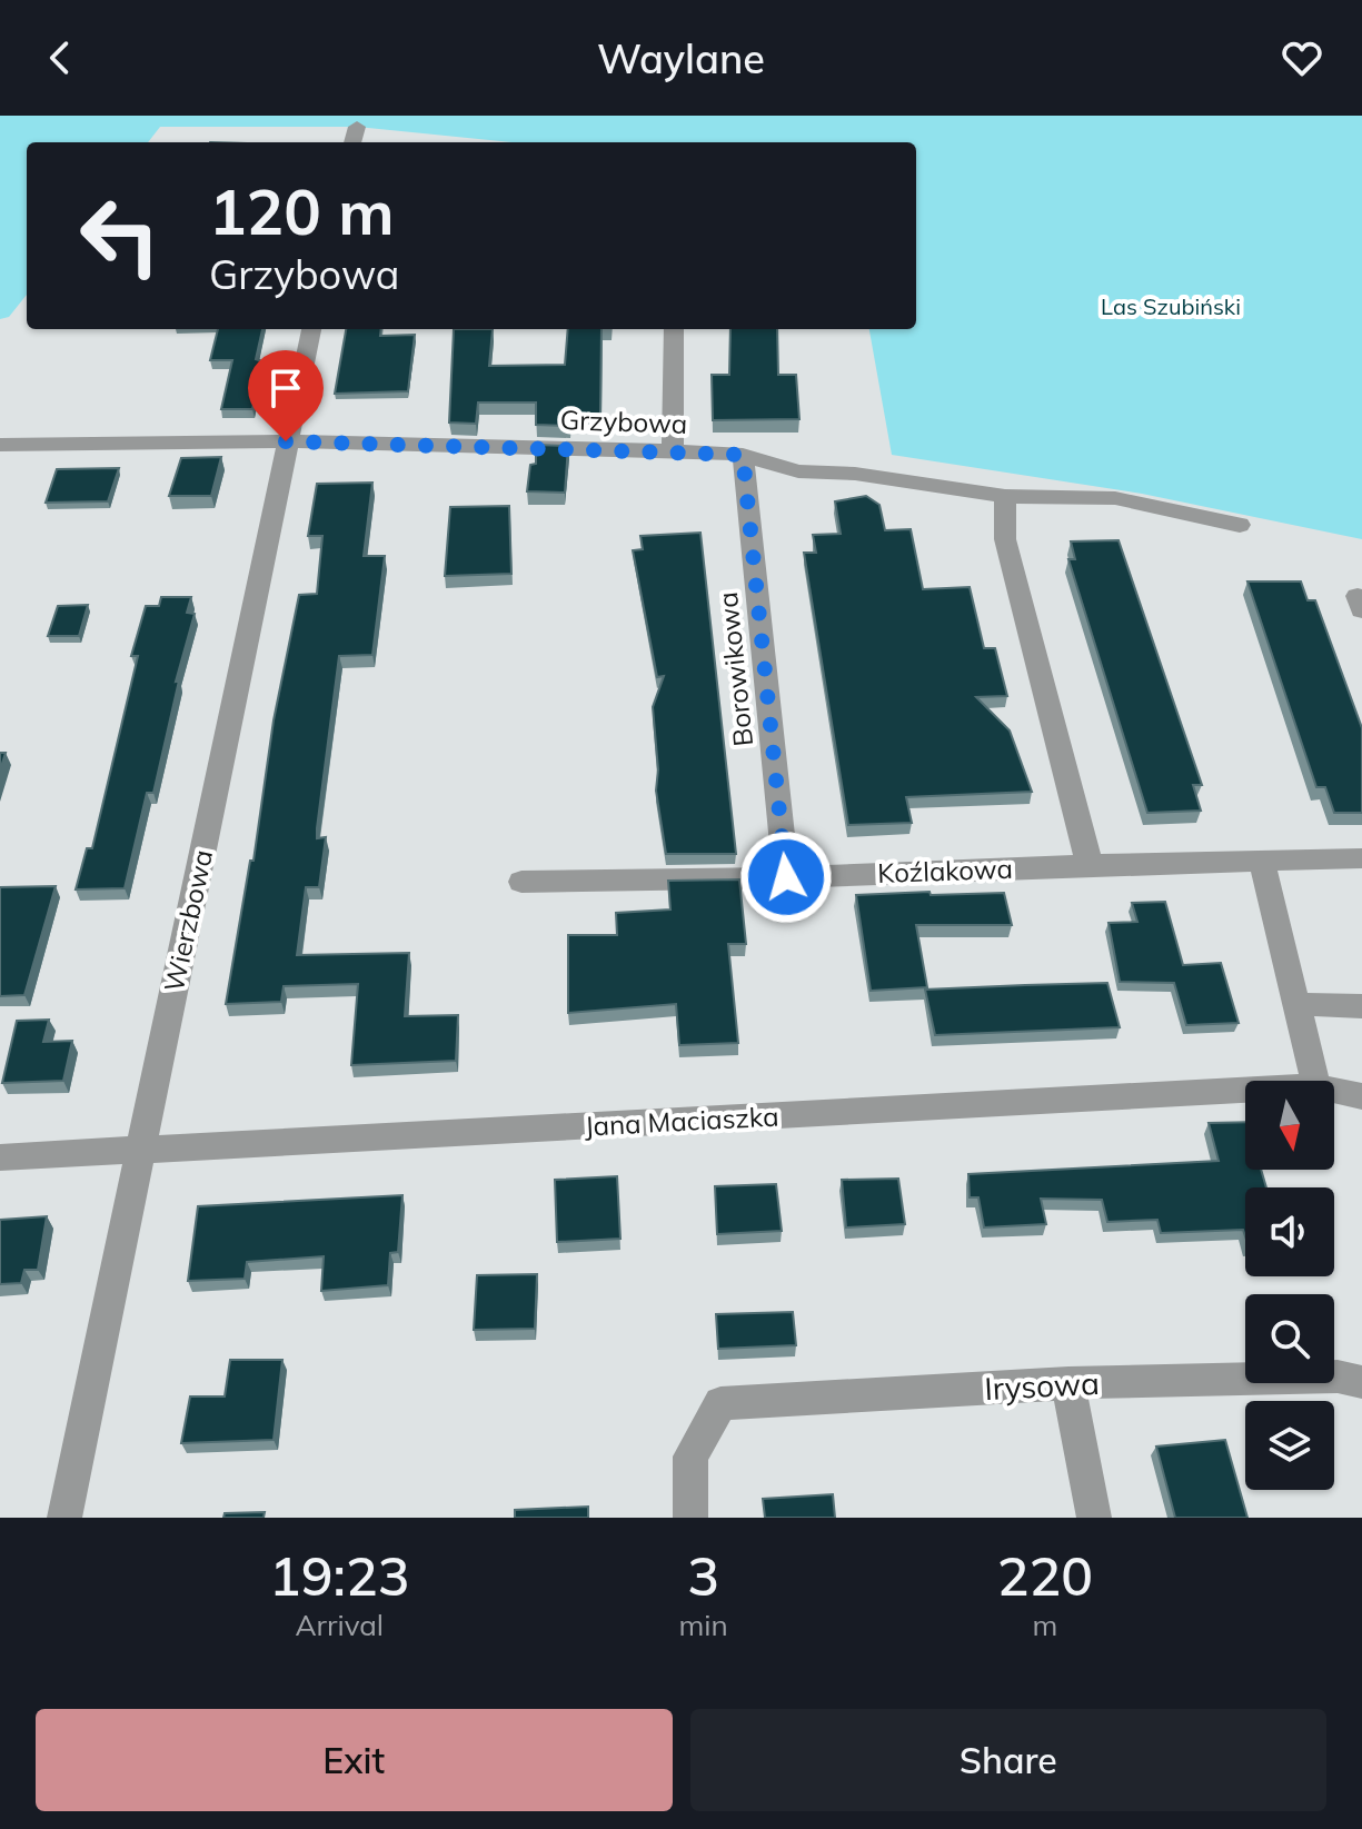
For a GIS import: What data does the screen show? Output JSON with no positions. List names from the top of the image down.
{
  "streets": {
    "street": [
      "Grzybowa",
      "Borowikowa",
      "Koźlakowa",
      "Wierzbowa",
      "Jana Maciaszka",
      "Irysowa"
    ]
  },
  "crossings": [
    ["Grzybowa", "Borowikowa"],
    ["Grzybowa", "Wierzbowa"],
    ["Borowikowa", "Koźlakowa"],
    ["Wierzbowa", "Jana Maciaszka"]
  ],
  "parks": ["Las Szubiński"],
  "north": "bottom",
  "page": {
    "header": "Waylane",
    "turn": ["120 m", "Grzybowa"],
    "eta": [
      "19:23",
      "Arrival",
      "3",
      "min",
      "220",
      "m"
    ],
    "buttons": ["Exit", "Share"]
  }
}
